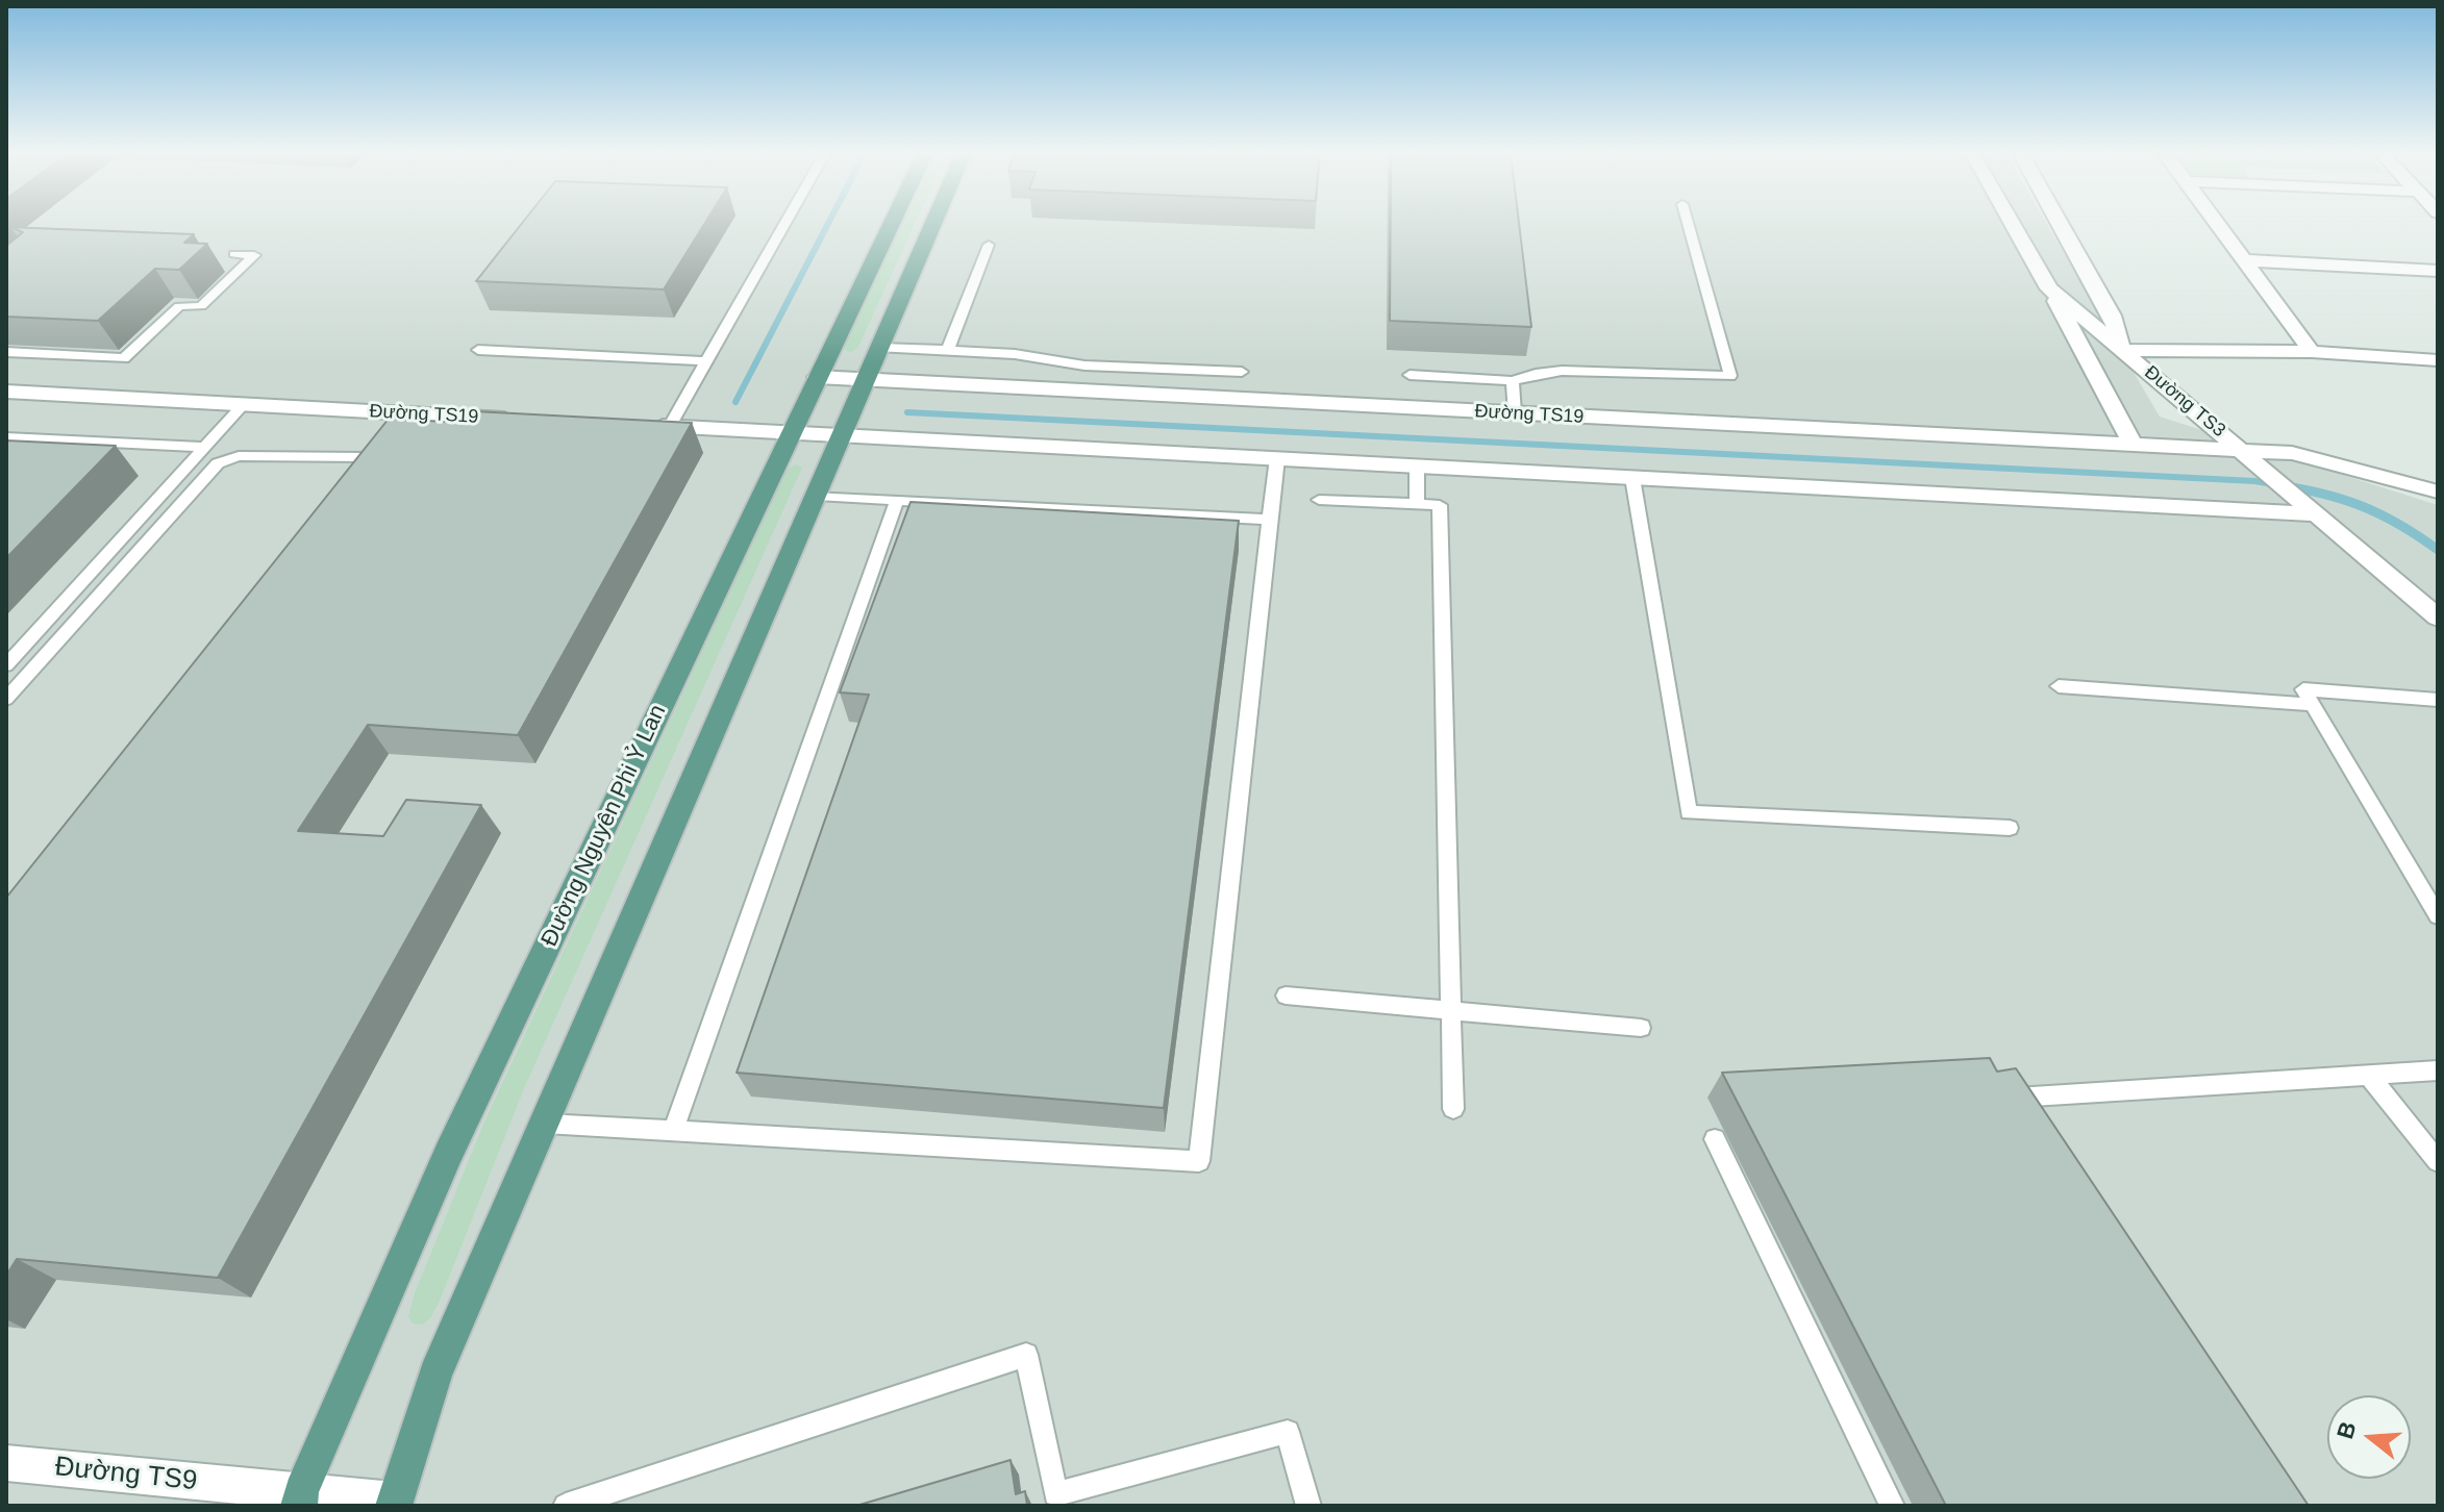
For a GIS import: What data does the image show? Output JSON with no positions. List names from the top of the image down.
{
  "streets": {
    "main road": ["Đường Nguyên Phi Ỷ Lan"],
    "street": ["Đường TS3", "Đường TS19", "Đường TS9"]
  },
  "crossings": [
    ["Đường TS3", "Đường TS19"],
    ["Đường TS19", "Đường Nguyên Phi Ỷ Lan"],
    ["Đường Nguyên Phi Ỷ Lan", "Đường TS9"]
  ],
  "north": "left"
}
